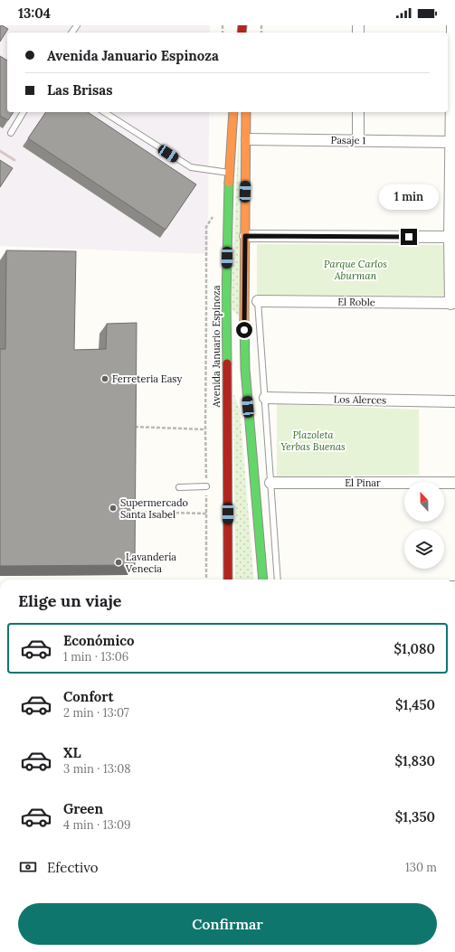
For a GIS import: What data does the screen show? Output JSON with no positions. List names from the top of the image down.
{
  "streets": {
    "main road": ["Avenida Januario Espinoza"],
    "street": [
      "Pasaje 1",
      "El Roble",
      "Los Alerces",
      "El Pinar"
    ]
  },
  "parks": ["Parque Carlos Aburman", "Plazoleta Yerbas Buenas"],
  "places": ["Ferreteria Easy", "Supermercado Santa Isabel", "Lavandería Venecia"],
  "north": "top",
  "page": {
    "status": "13:04",
    "banner": ["Avenida Januario Espinoza", "Las Brisas"],
    "bubble": "1 min",
    "heading": "Elige un viaje",
    "list": [
      {
        "name": "Económico",
        "note": "1 min · 13:06",
        "value": "$1,080"
      },
      {
        "name": "Confort",
        "note": "2 min · 13:07",
        "value": "$1,450"
      },
      {
        "name": "XL",
        "note": "3 min · 13:08",
        "value": "$1,830"
      },
      {
        "name": "Green",
        "note": "4 min · 13:09",
        "value": "$1,350"
      }
    ],
    "pay": ["Efectivo", "130 m"],
    "buttons": "Confirmar"
  }
}
